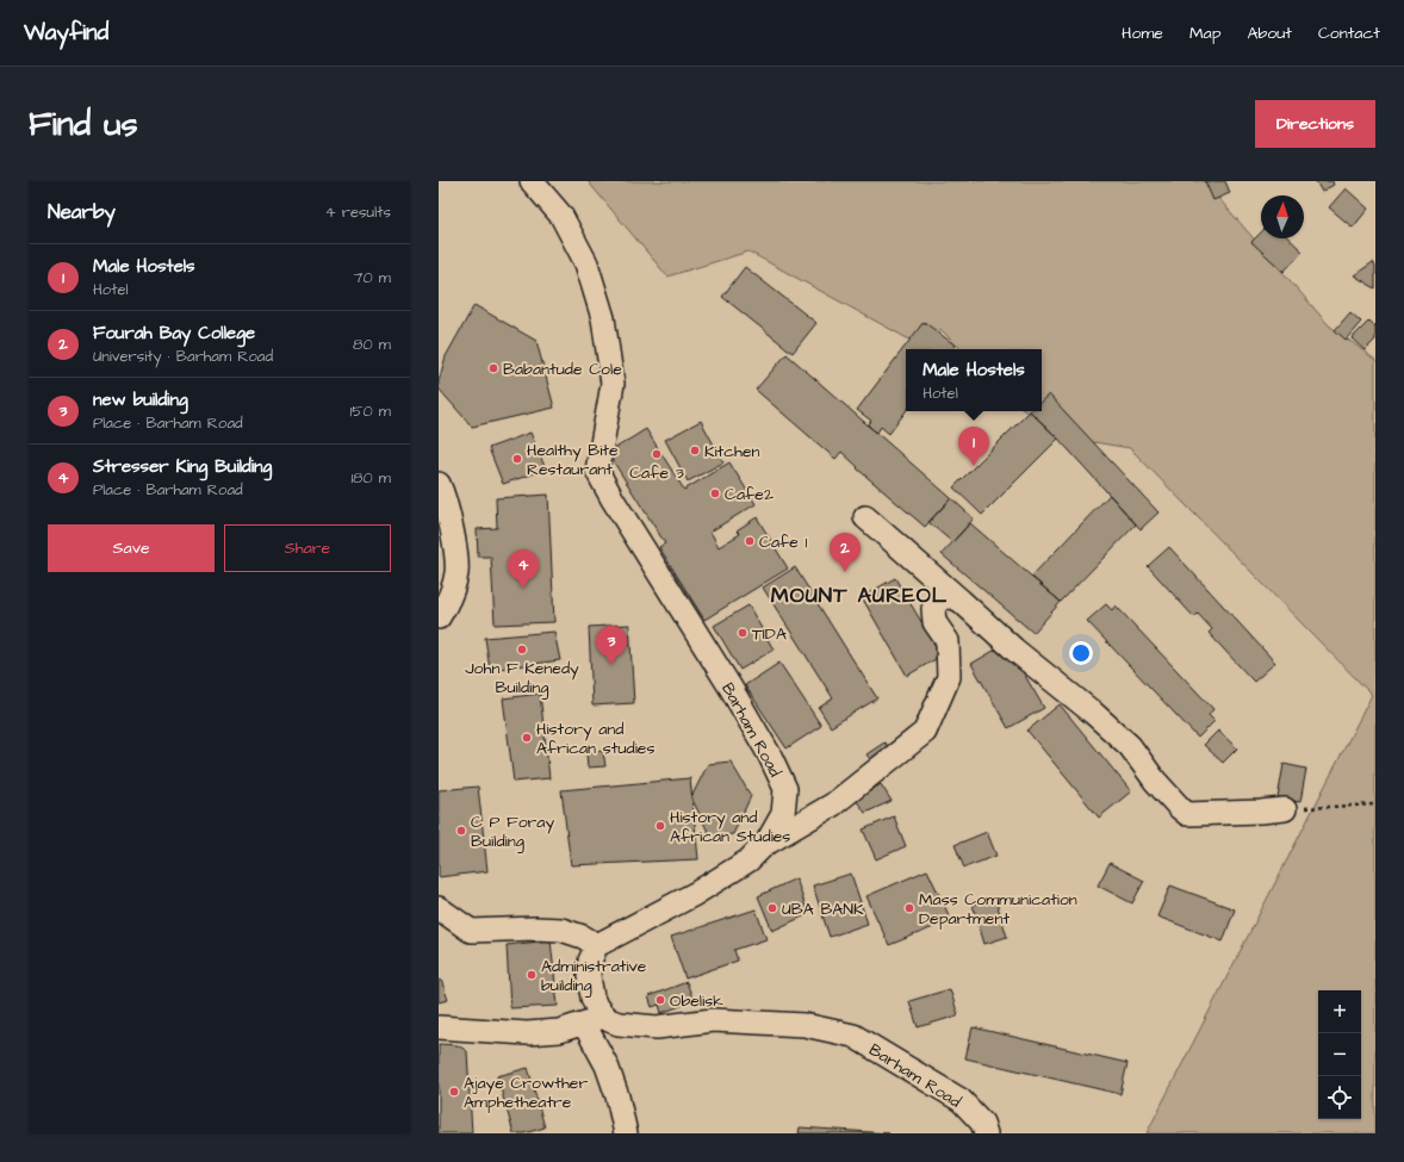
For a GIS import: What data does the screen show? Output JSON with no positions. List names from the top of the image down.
{
  "streets": {
    "street": ["Barham Road"]
  },
  "districts": ["MOUNT AUREOL"],
  "places": [
    "Babantude Cole",
    "Kitchen",
    "Cafe 3",
    "Healthy Bite Restaurant",
    "Cafe2",
    "Cafe 1",
    "TIDA",
    "John F Kenedy Building",
    "History and African studies",
    "History and African Studies",
    "C P Foray Building",
    "UBA BANK",
    "Mass Communication Department",
    "Administrative building",
    "Obelisk",
    "Ajaye Crowther Amphetheatre"
  ],
  "north": "top",
  "page": {
    "header": "Wayfind",
    "nav": [
      "Home",
      "Map",
      "About",
      "Contact"
    ],
    "buttons": [
      "Directions",
      ["Save", "Share"]
    ],
    "title": "Find us",
    "heading": ["Nearby", "4 results"],
    "list": [
      {
        "mark": "1",
        "name": "Male Hostels",
        "note": "Hotel",
        "value": "70 m"
      },
      {
        "mark": "2",
        "name": "Fourah Bay College",
        "note": "University · Barham Road",
        "value": "80 m"
      },
      {
        "mark": "3",
        "name": "new building",
        "note": "Place · Barham Road",
        "value": "150 m"
      },
      {
        "mark": "4",
        "name": "Stresser King Building",
        "note": "Place · Barham Road",
        "value": "180 m"
      }
    ],
    "popup": ["Male Hostels", "Hotel"],
    "pins": [
      "1",
      "2",
      "4",
      "3"
    ],
    "map_buttons": ["+", "−"]
  }
}
